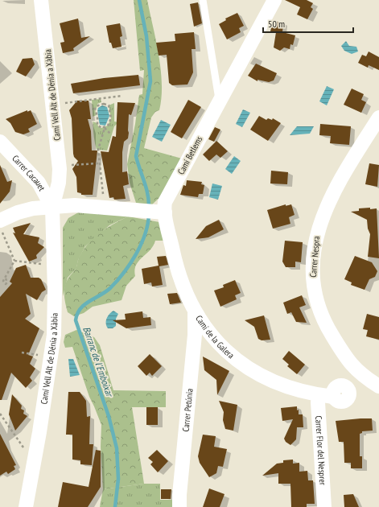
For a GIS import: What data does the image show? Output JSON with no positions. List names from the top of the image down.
{
  "streets": {
    "street": [
      "Camí Vell Alt de Dénia a Xàbia",
      "Camí Betlems",
      "Carrer Cacauet",
      "Carrer Nespra",
      "Camí de la Galera",
      "Carrer Petúnia",
      "Carrer Flor del Nesprer"
    ]
  },
  "crossings": [
    ["Camí Vell Alt de Dénia a Xàbia", "Carrer Cacauet"],
    ["Camí Betlems", "Camí de la Galera"],
    ["Carrer Nespra", "Camí de la Galera"],
    ["Camí de la Galera", "Carrer Petúnia"],
    ["Camí de la Galera", "Carrer Flor del Nesprer"]
  ],
  "water": ["Barranc de l'Emboixar"],
  "scale_bar": "50 m"
}
